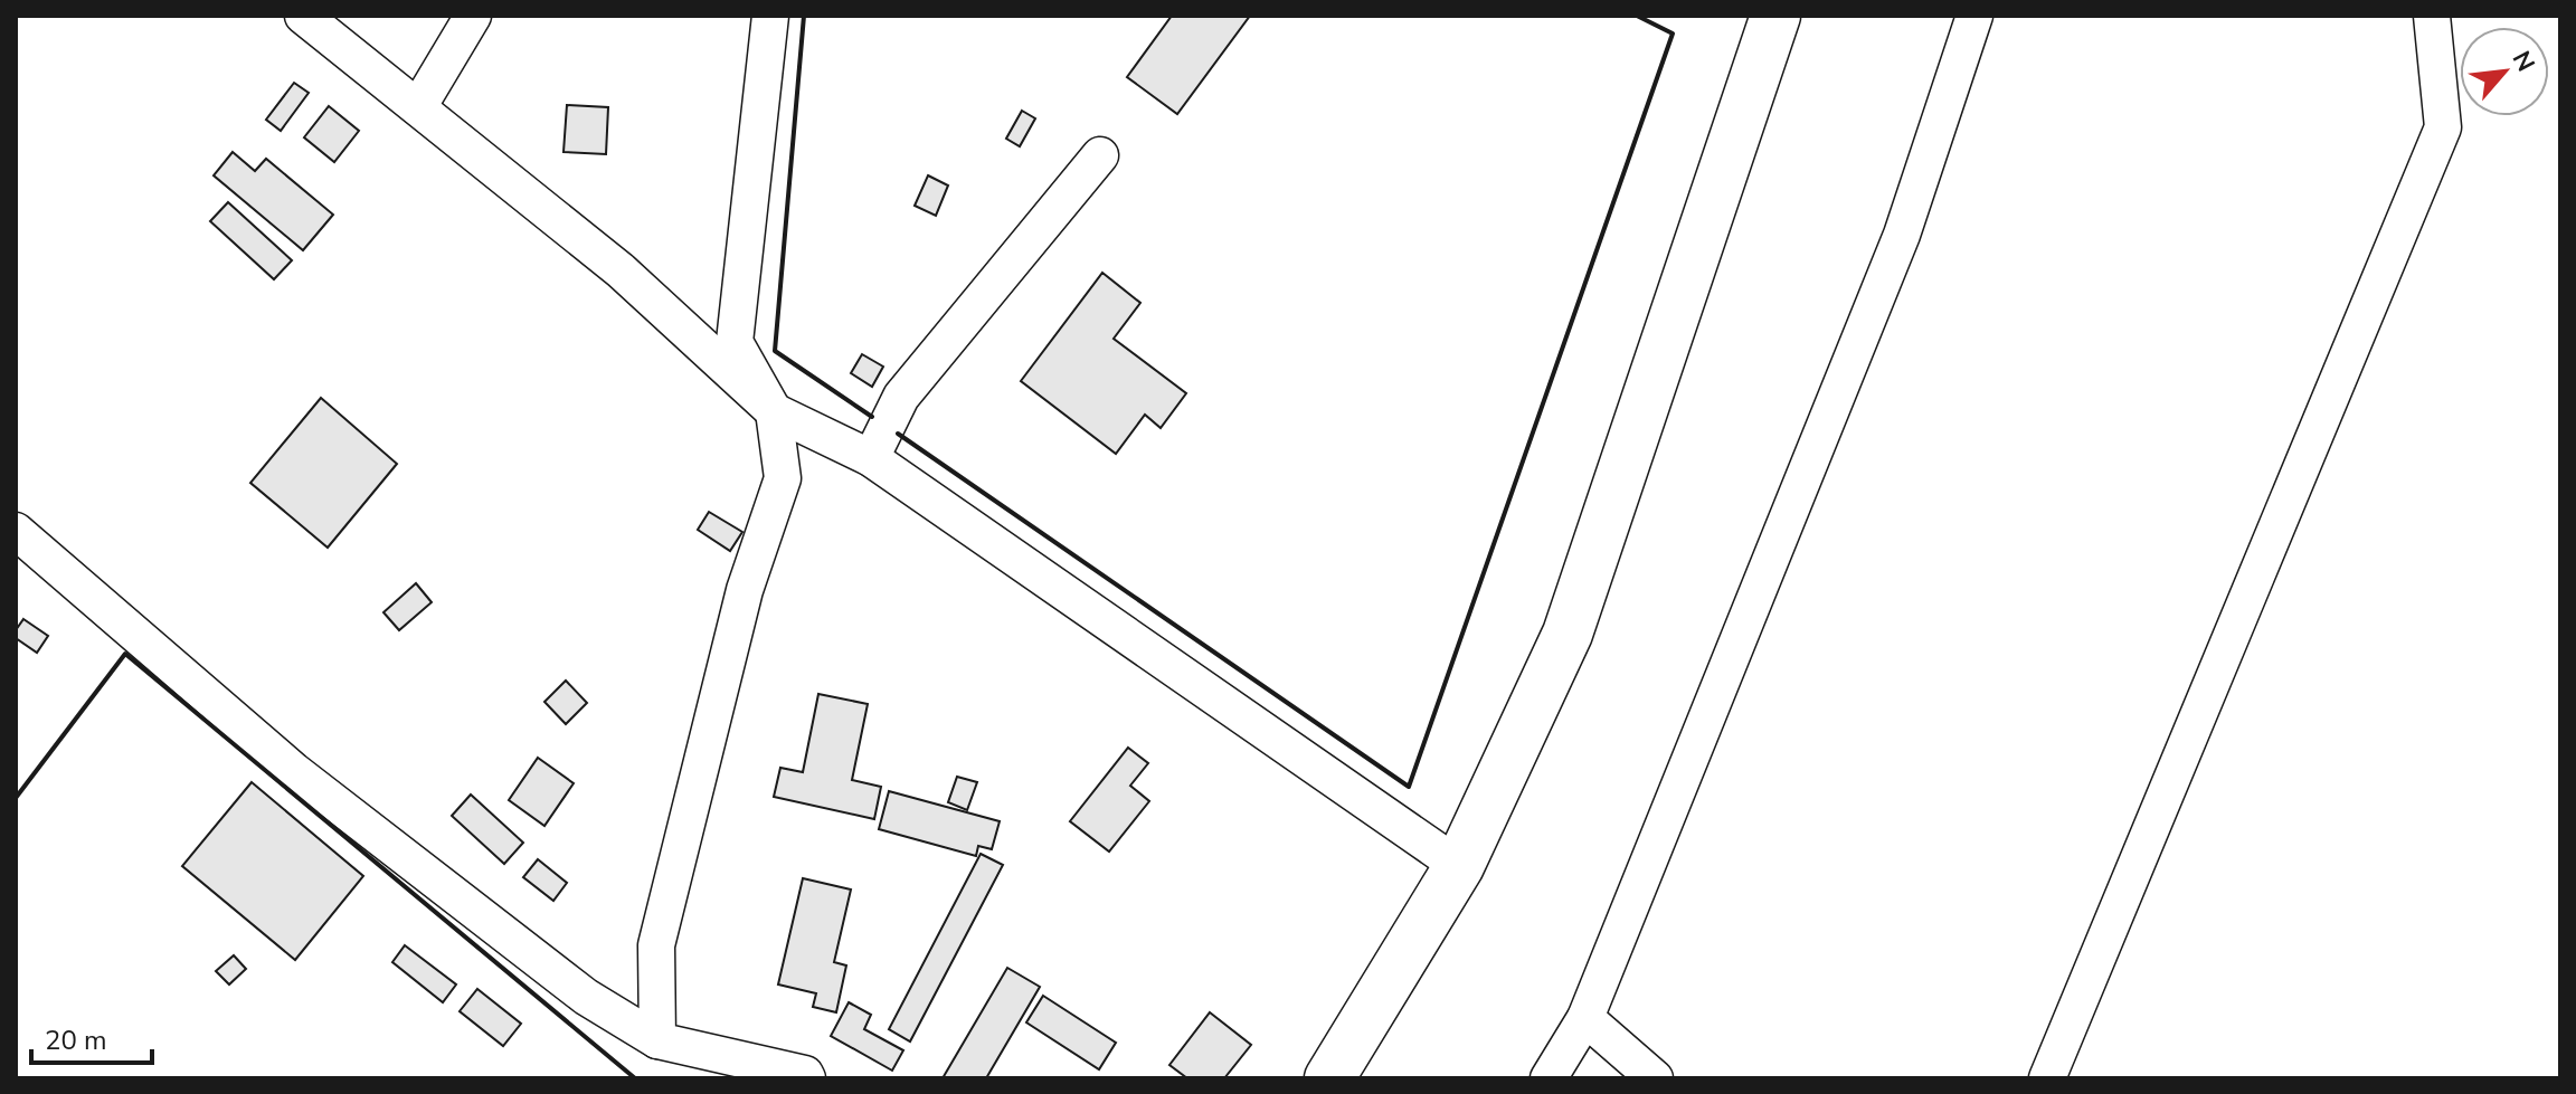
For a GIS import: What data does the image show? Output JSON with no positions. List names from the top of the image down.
{
  "scale_bar": "20 m",
  "north": "top right"
}
